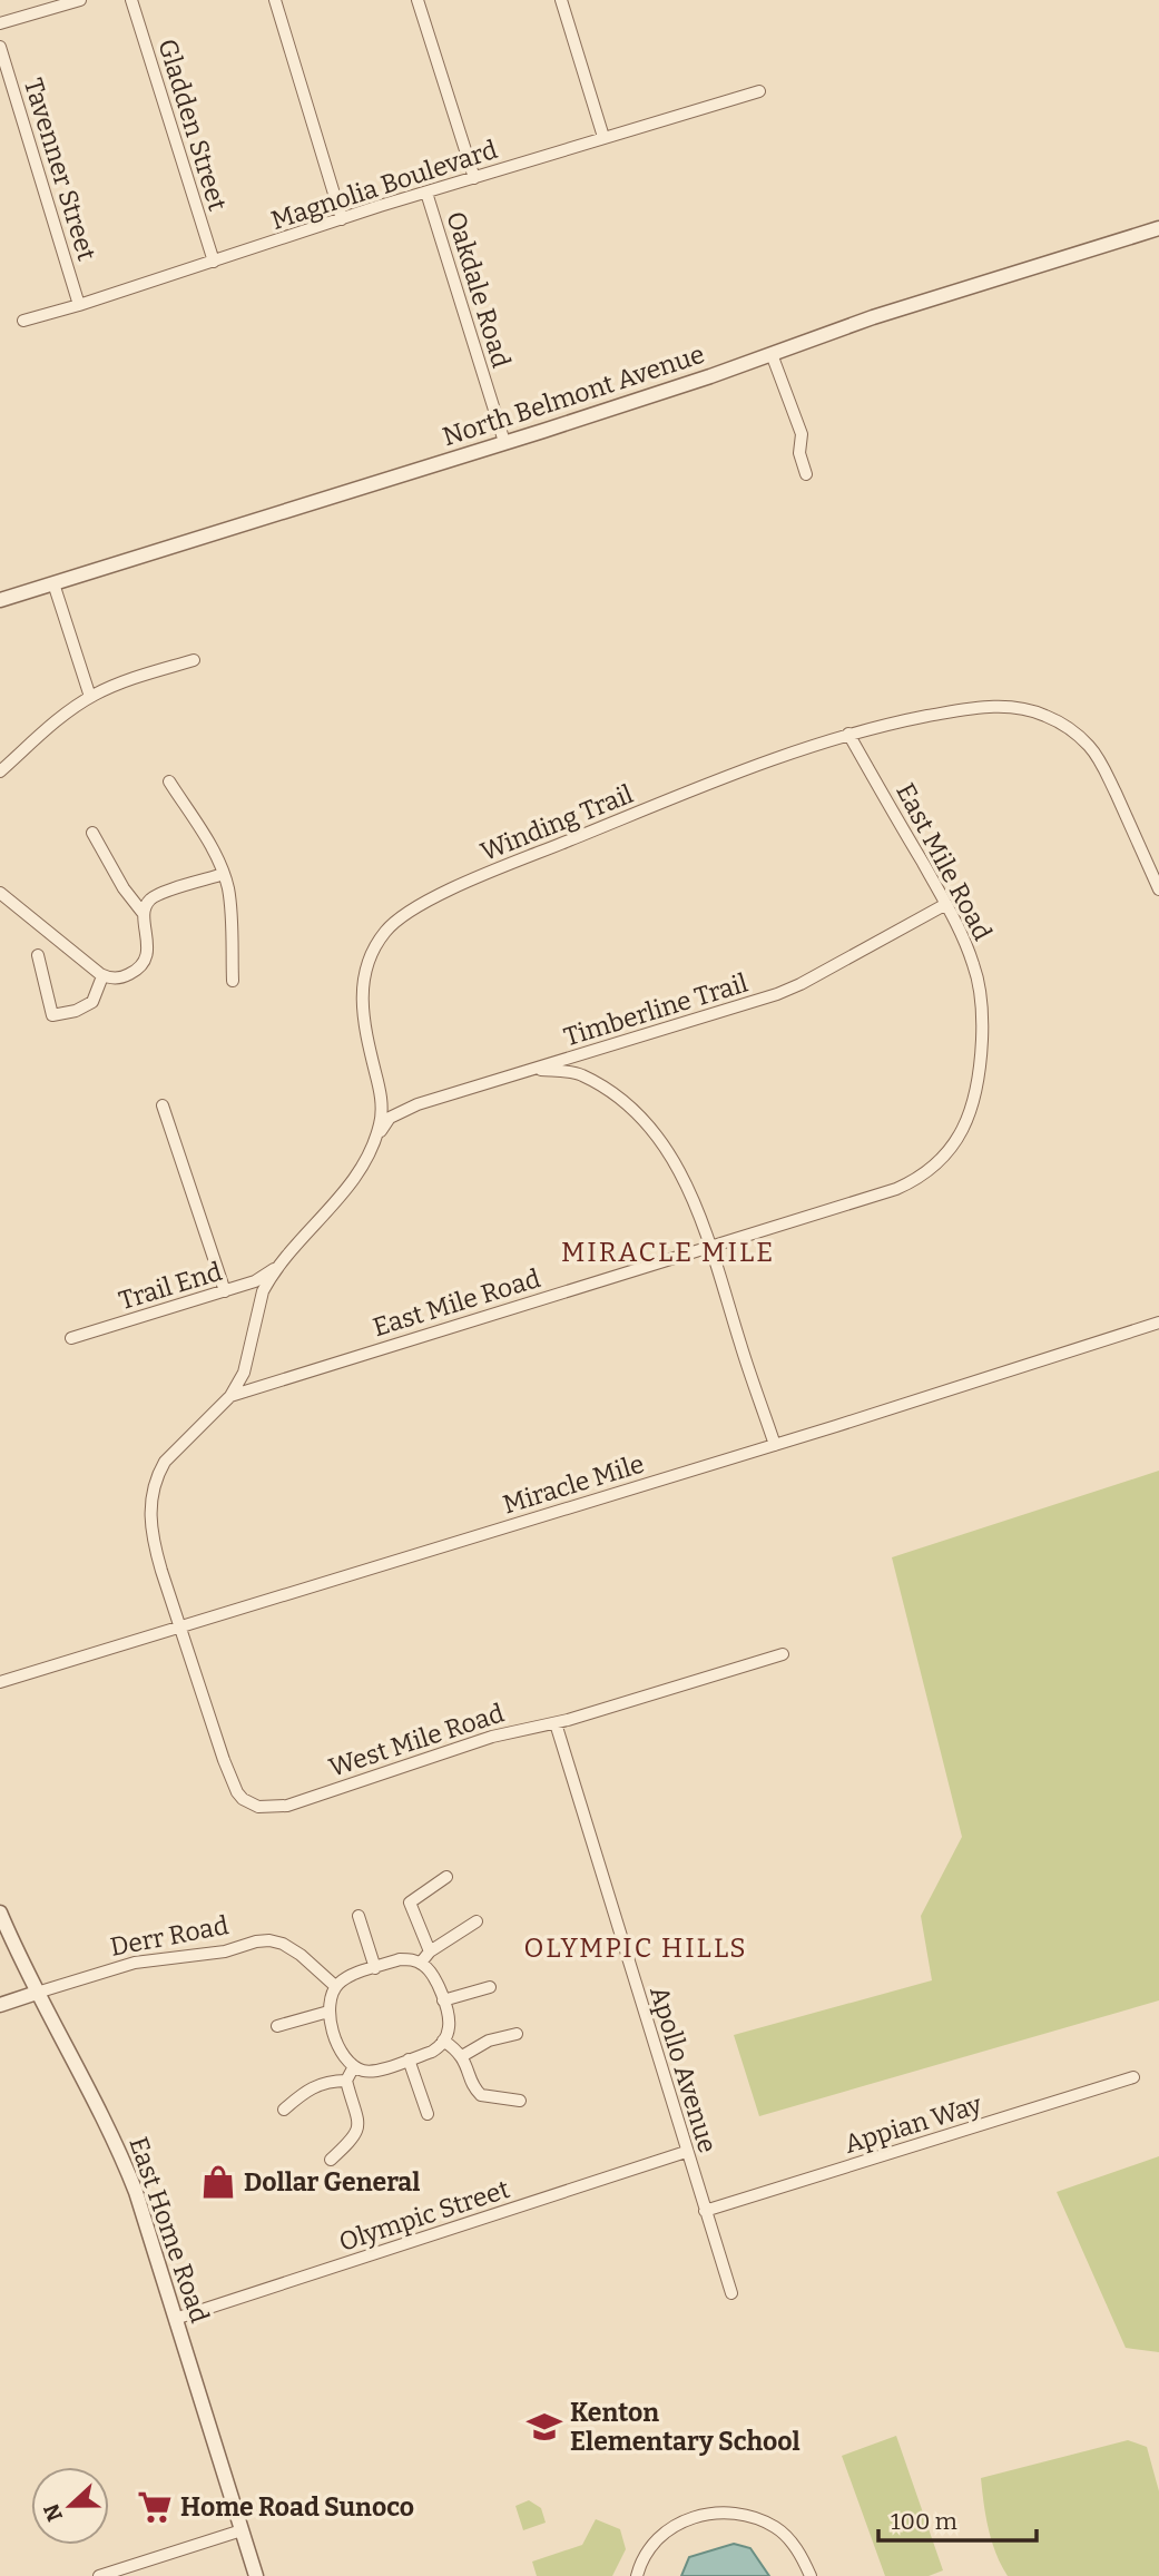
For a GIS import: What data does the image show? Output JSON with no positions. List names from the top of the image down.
{
  "streets": {
    "street": [
      "Gladden Street",
      "Tavenner Street",
      "Magnolia Boulevard",
      "Oakdale Road",
      "North Belmont Avenue",
      "Winding Trail",
      "East Mile Road",
      "Timberline Trail",
      "Trail End",
      "Miracle Mile",
      "West Mile Road",
      "Derr Road",
      "Apollo Avenue",
      "Appian Way",
      "Olympic Street",
      "East Home Road"
    ]
  },
  "crossings": [
    ["Gladden Street", "Magnolia Boulevard"],
    ["Tavenner Street", "Magnolia Boulevard"],
    ["Magnolia Boulevard", "Oakdale Road"],
    ["Oakdale Road", "North Belmont Avenue"],
    ["Winding Trail", "East Mile Road"],
    ["Winding Trail", "Timberline Trail"],
    ["Winding Trail", "Trail End"],
    ["East Mile Road", "Timberline Trail"],
    ["East Mile Road", "Miracle Mile"],
    ["East Mile Road", "West Mile Road"],
    ["Miracle Mile", "West Mile Road"],
    ["West Mile Road", "Apollo Avenue"],
    ["Derr Road", "East Home Road"],
    ["Apollo Avenue", "Appian Way"],
    ["Apollo Avenue", "Olympic Street"],
    ["Olympic Street", "East Home Road"]
  ],
  "districts": ["MIRACLE MILE", "OLYMPIC HILLS"],
  "places": {
    "shop": ["Dollar General"],
    "school or university": ["Kenton Elementary School"],
    "supermarket": ["Home Road Sunoco"]
  },
  "scale_bar": "100 m",
  "north": "left"
}
